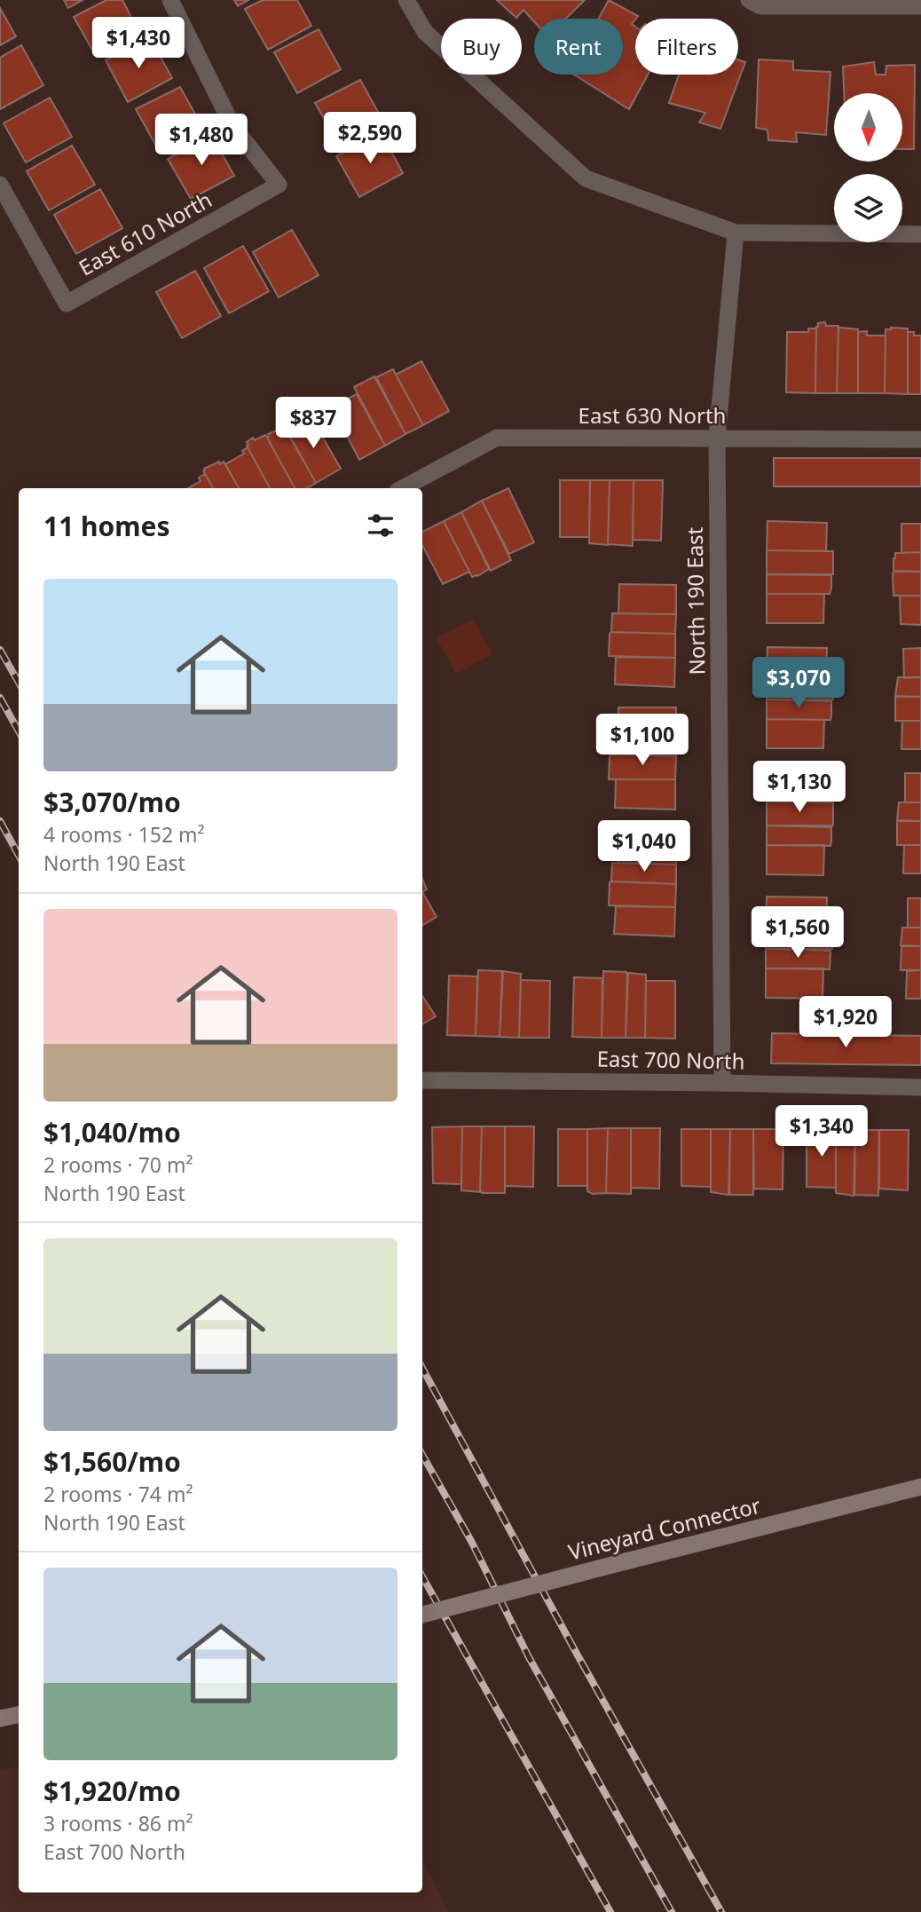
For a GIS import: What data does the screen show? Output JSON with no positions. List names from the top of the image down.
{
  "streets": {
    "main road": ["Vineyard Connector"],
    "street": [
      "East 610 North",
      "East 630 North",
      "North 190 East",
      "East 700 North"
    ]
  },
  "crossings": [
    ["East 630 North", "North 190 East"],
    ["North 190 East", "East 700 North"]
  ],
  "north": "bottom",
  "page": {
    "price": [
      "$1,430",
      "$2,590",
      "$1,480",
      "$837",
      "$3,070",
      "$1,100",
      "$1,130",
      "$1,040",
      "$1,560",
      "$1,920",
      "$1,340"
    ],
    "chip": ["Buy", "Rent", "Filters"],
    "heading": "11 homes",
    "list": [
      {
        "name": "$3,070/mo",
        "note": "4 rooms · 152 m² · North 190 East"
      },
      {
        "name": "$1,040/mo",
        "note": "2 rooms · 70 m² · North 190 East"
      },
      {
        "name": "$1,560/mo",
        "note": "2 rooms · 74 m² · North 190 East"
      },
      {
        "name": "$1,920/mo",
        "note": "3 rooms · 86 m² · East 700 North"
      }
    ]
  }
}
